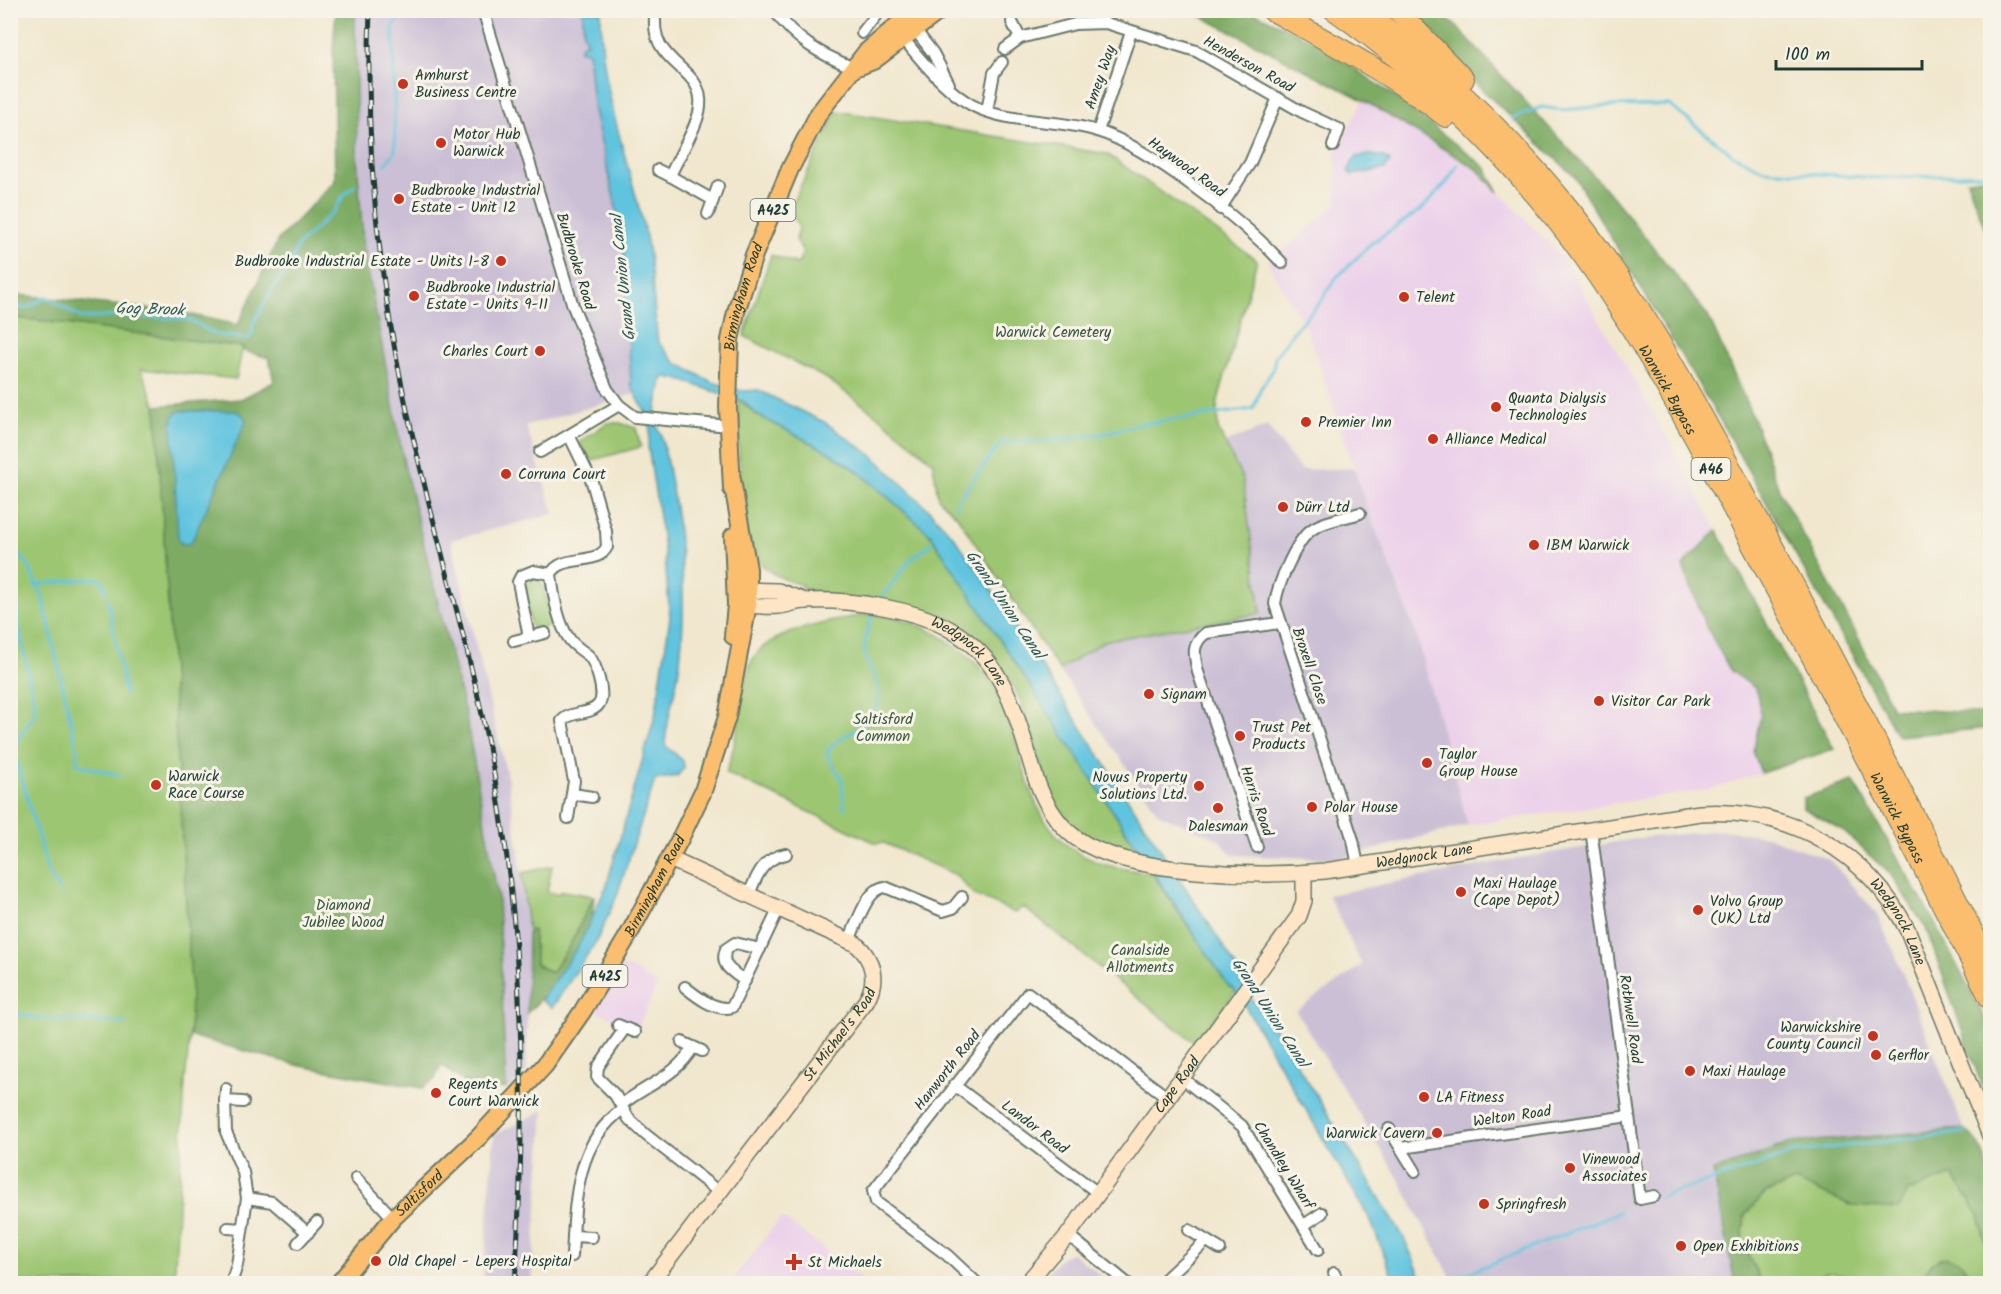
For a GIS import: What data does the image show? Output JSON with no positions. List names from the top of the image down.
{
  "streets": {
    "highway": ["Warwick Bypass", "A46"],
    "main road": ["A425", "Birmingham Road", "Saltisford"],
    "street": [
      "Henderson Road",
      "Amey Way",
      "Haywood Road",
      "Budbrooke Road",
      "Wedgnock Lane",
      "Broxell Close",
      "Harris Road",
      "Rothwell Road",
      "St Michael's Road",
      "Hanworth Road",
      "Cape Road",
      "Welton Road",
      "Landor Road",
      "Chandley Wharf"
    ]
  },
  "crossings": [
    ["Henderson Road", "Amey Way"],
    ["Amey Way", "Haywood Road"],
    ["Haywood Road", "Birmingham Road"],
    ["Budbrooke Road", "Birmingham Road"],
    ["Birmingham Road", "Wedgnock Lane"],
    ["Birmingham Road", "St Michael's Road"],
    ["Birmingham Road", "Saltisford"],
    ["Wedgnock Lane", "Broxell Close"],
    ["Wedgnock Lane", "Rothwell Road"],
    ["Wedgnock Lane", "Cape Road"],
    ["Broxell Close", "Harris Road"],
    ["Rothwell Road", "Welton Road"],
    ["Hanworth Road", "Cape Road"],
    ["Hanworth Road", "Landor Road"],
    ["Cape Road", "Landor Road"],
    ["Cape Road", "Chandley Wharf"]
  ],
  "water": ["Grand Union Canal", "Gog Brook"],
  "parks": [
    "Warwick Cemetery",
    "Saltisford Common",
    "Diamond Jubilee Wood",
    "Canalside Allotments"
  ],
  "places": {
    "other": [
      "Amhurst Business Centre",
      "Motor Hub Warwick",
      "Budbrooke Industrial Estate - Unit 12",
      "Budbrooke Industrial Estate - Units 1-8",
      "Budbrooke Industrial Estate - Units 9-11",
      "Telent",
      "Charles Court",
      "Quanta Dialysis Technologies",
      "Premier Inn",
      "Alliance Medical",
      "Corruna Court",
      "Dürr Ltd",
      "IBM Warwick",
      "Signam",
      "Visitor Car Park",
      "Trust Pet Products",
      "Taylor Group House",
      "Warwick Race Course",
      "Novus Property Solutions Ltd.",
      "Polar House",
      "Dalesman",
      "Maxi Haulage (Cape Depot)",
      "Volvo Group (UK) Ltd",
      "Warwickshire County Council",
      "Gerflor",
      "Maxi Haulage",
      "Regents Court Warwick",
      "LA Fitness",
      "Warwick Cavern",
      "Vinewood Associates",
      "Springfresh",
      "Open Exhibitions",
      "Old Chapel - Lepers Hospital"
    ],
    "health": ["St Michaels"]
  },
  "scale_bar": "100 m"
}
